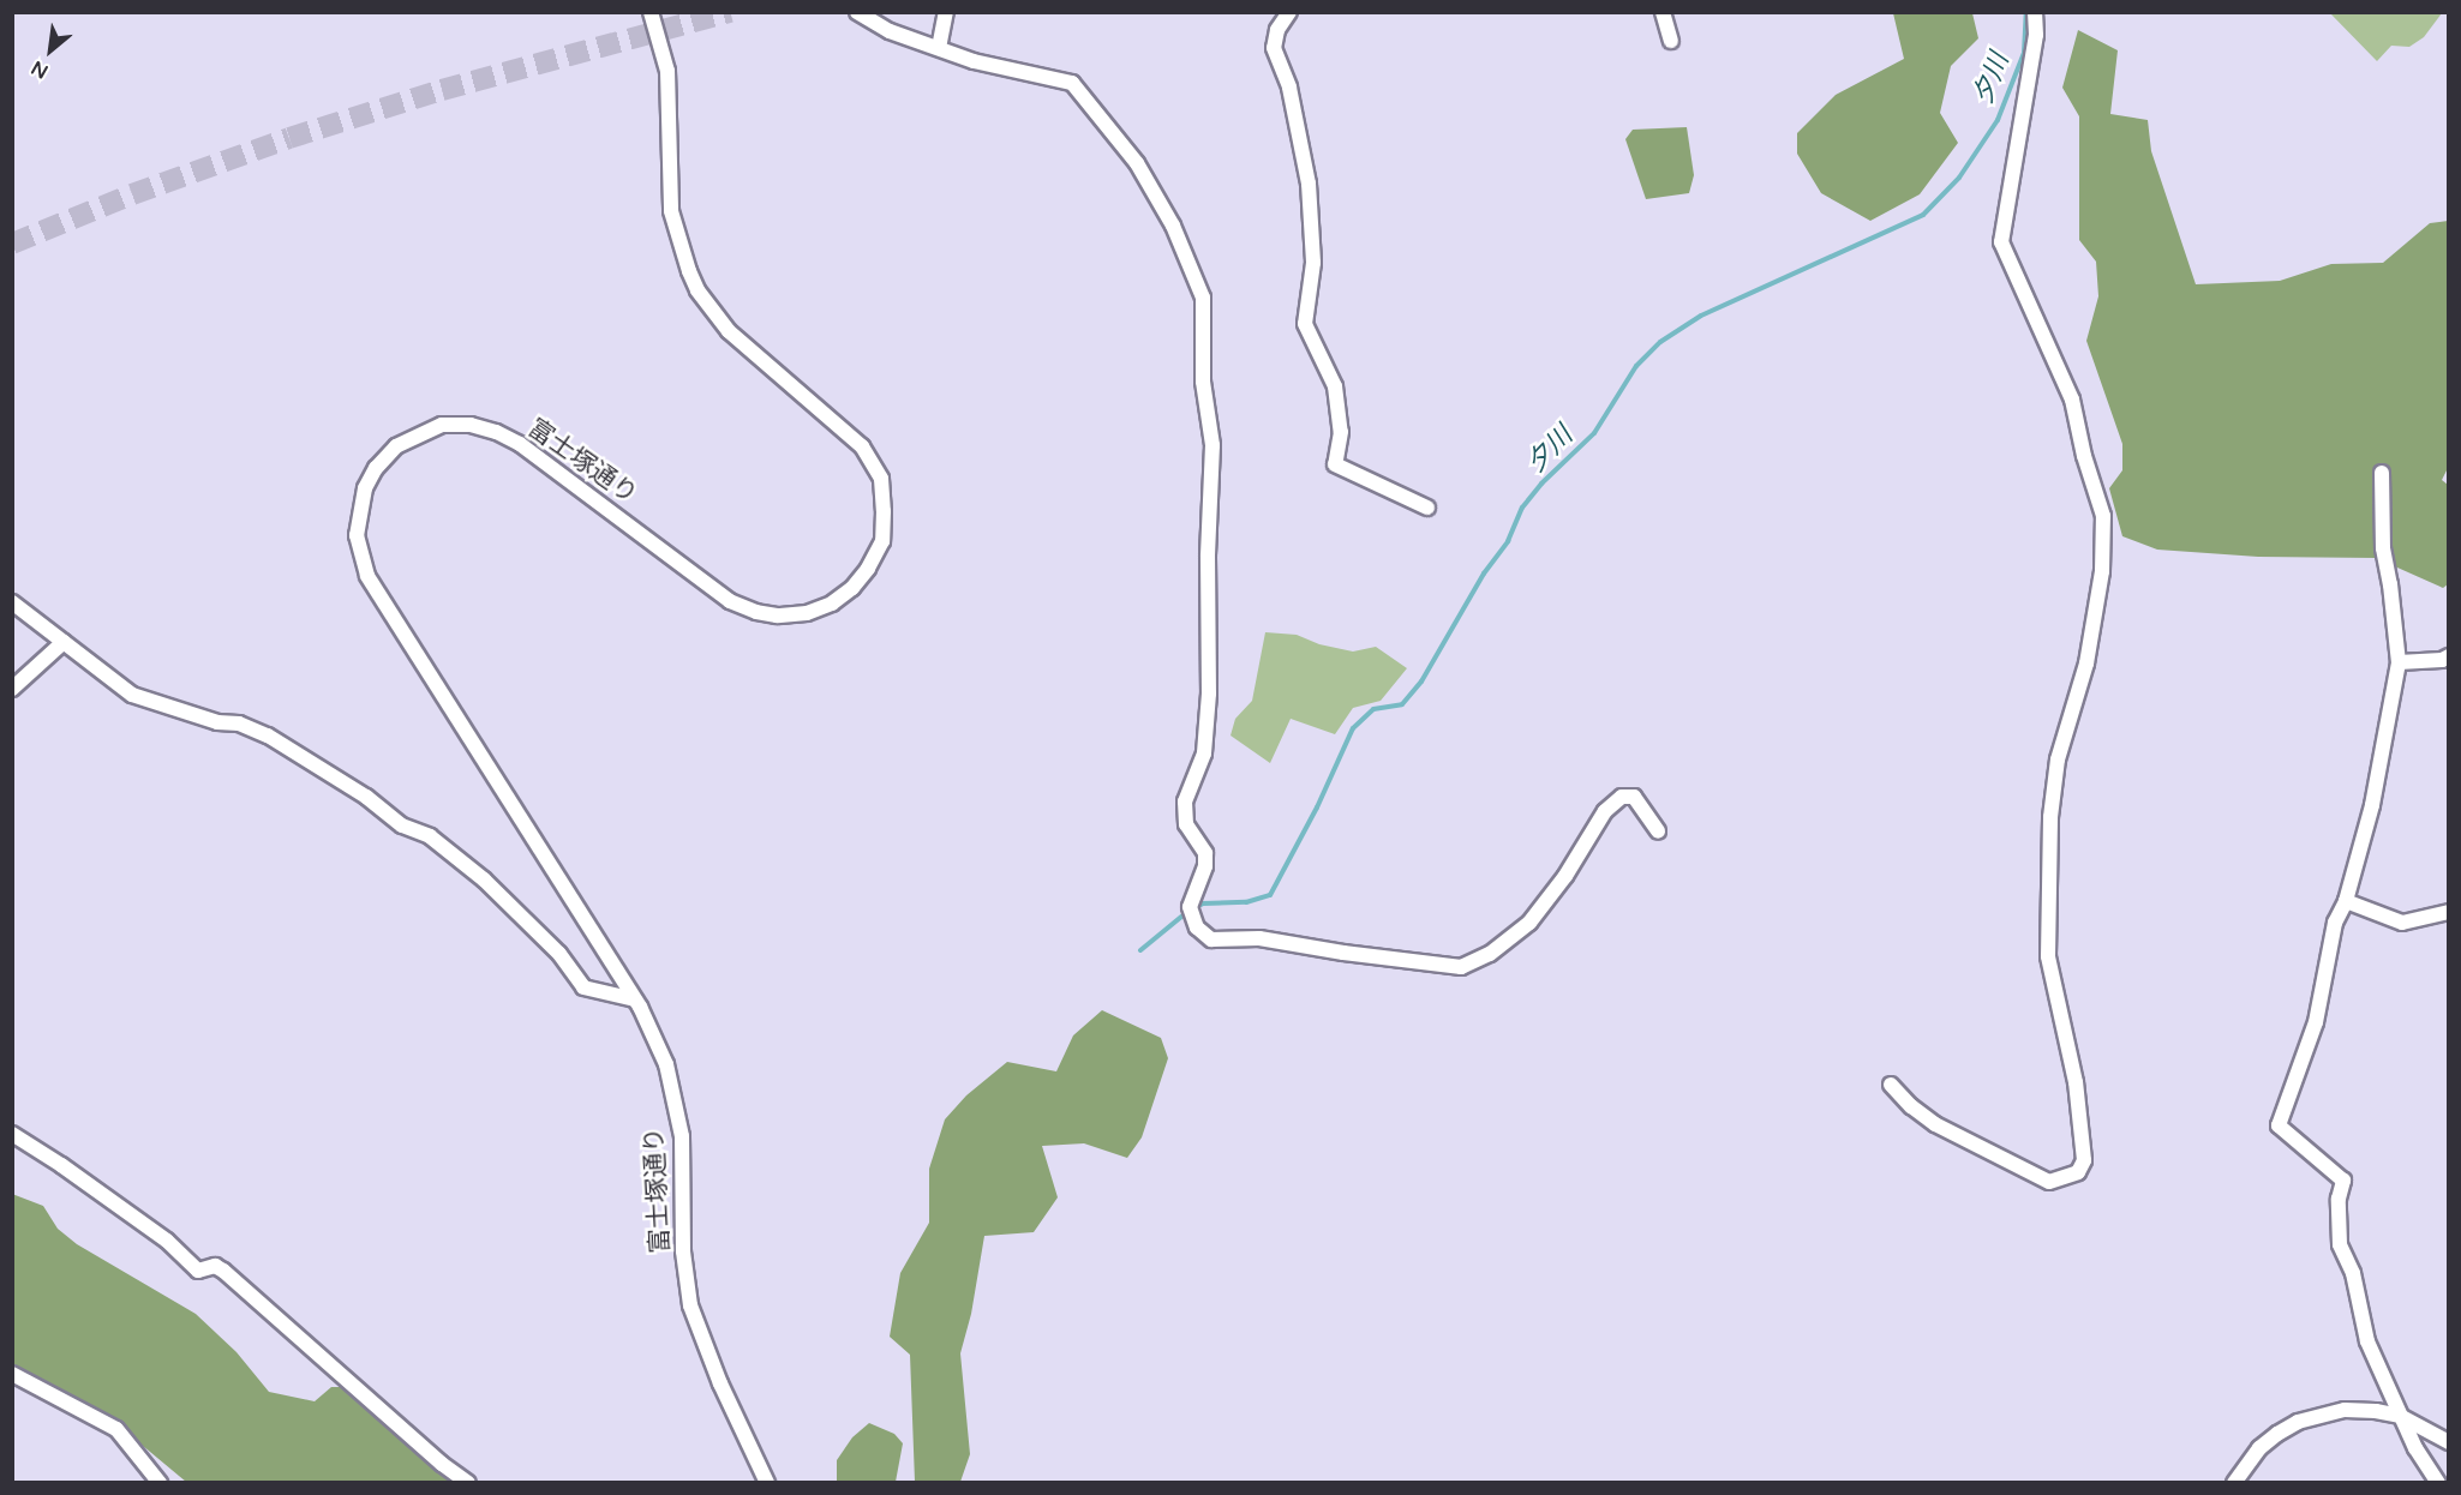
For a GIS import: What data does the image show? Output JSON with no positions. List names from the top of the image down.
{
  "streets": {
    "street": ["富士塚通り"]
  },
  "water": ["夕川"],
  "north": "bottom left"
}
